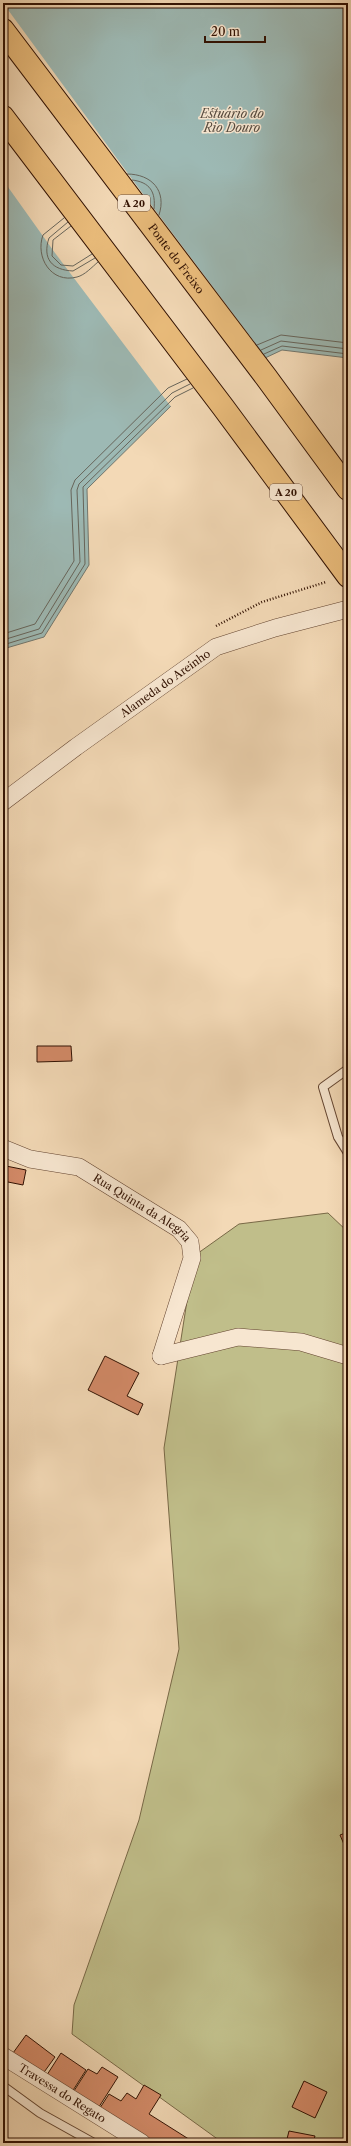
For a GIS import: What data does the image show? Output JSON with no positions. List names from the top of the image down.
{
  "streets": {
    "highway": ["A 20", "Ponte do Freixo"],
    "street": ["Alameda do Areinho", "Rua Quinta da Alegria", "Travessa do Regato"]
  },
  "water": ["Estuário do Rio Douro"],
  "scale_bar": "20 m"
}
